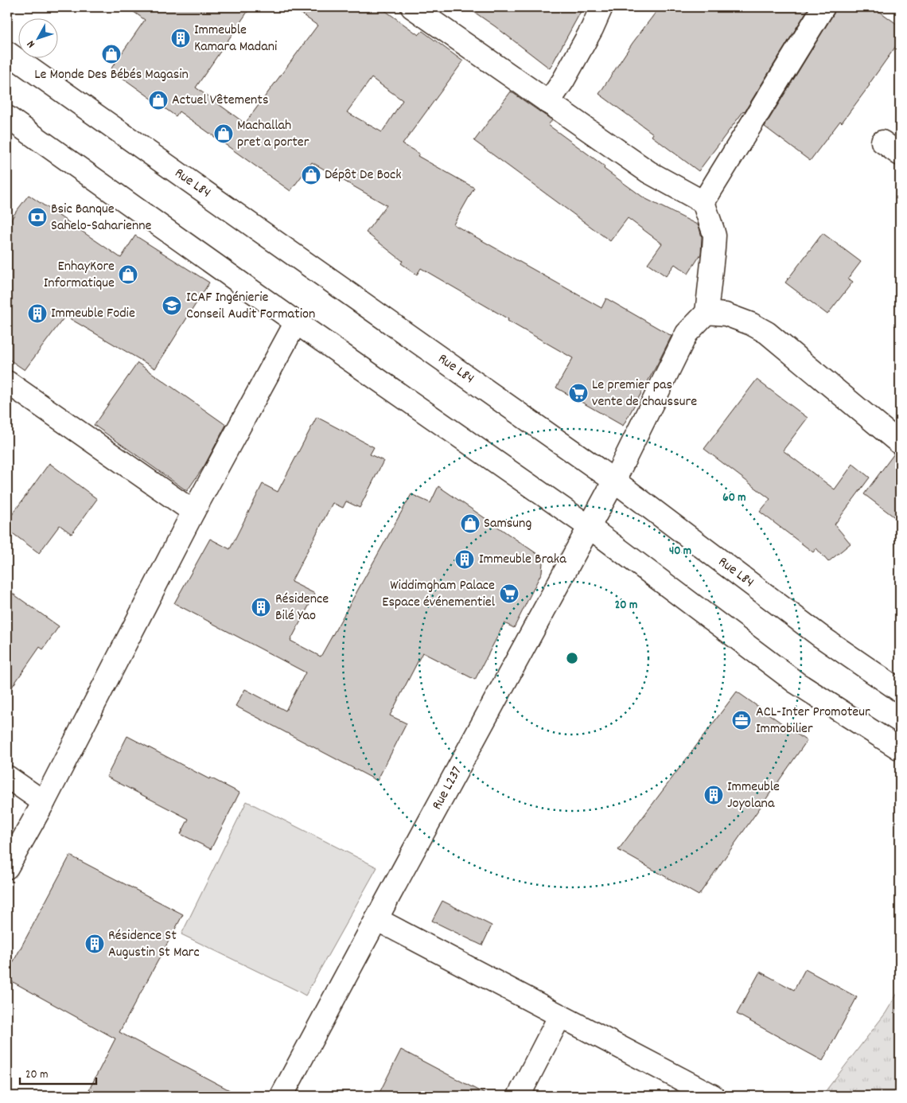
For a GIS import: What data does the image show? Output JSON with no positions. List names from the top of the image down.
{
  "streets": {
    "street": ["Rue L84", "Rue L237"]
  },
  "crossings": [
    ["Rue L84", "Rue L237"]
  ],
  "places": {
    "building": [
      "Immeuble Kamara Madani",
      "Immeuble Fodie",
      "Immeuble Braka",
      "Résidence Bilé Yao",
      "Immeuble Joyolana",
      "Résidence St Augustin St Marc"
    ],
    "shop": [
      "Le Monde Des Bébés Magasin",
      "Actuel Vêtements",
      "Machallah pret a porter",
      "Dépôt De Bock",
      "EnhayKore Informatique",
      "Samsung"
    ],
    "bank": ["Bsic Banque Sahelo-Saharienne"],
    "school or university": ["ICAF Ingénierie Conseil Audit Formation"],
    "supermarket": ["Le premier pas vente de chaussure", "Widdimgham Palace Espace événementiel"],
    "office": ["ACL-Inter Promoteur Immobilier"]
  },
  "scale_bar": "20 m",
  "north": "bottom left",
  "rings": ["60 m", "40 m", "20 m"]
}
